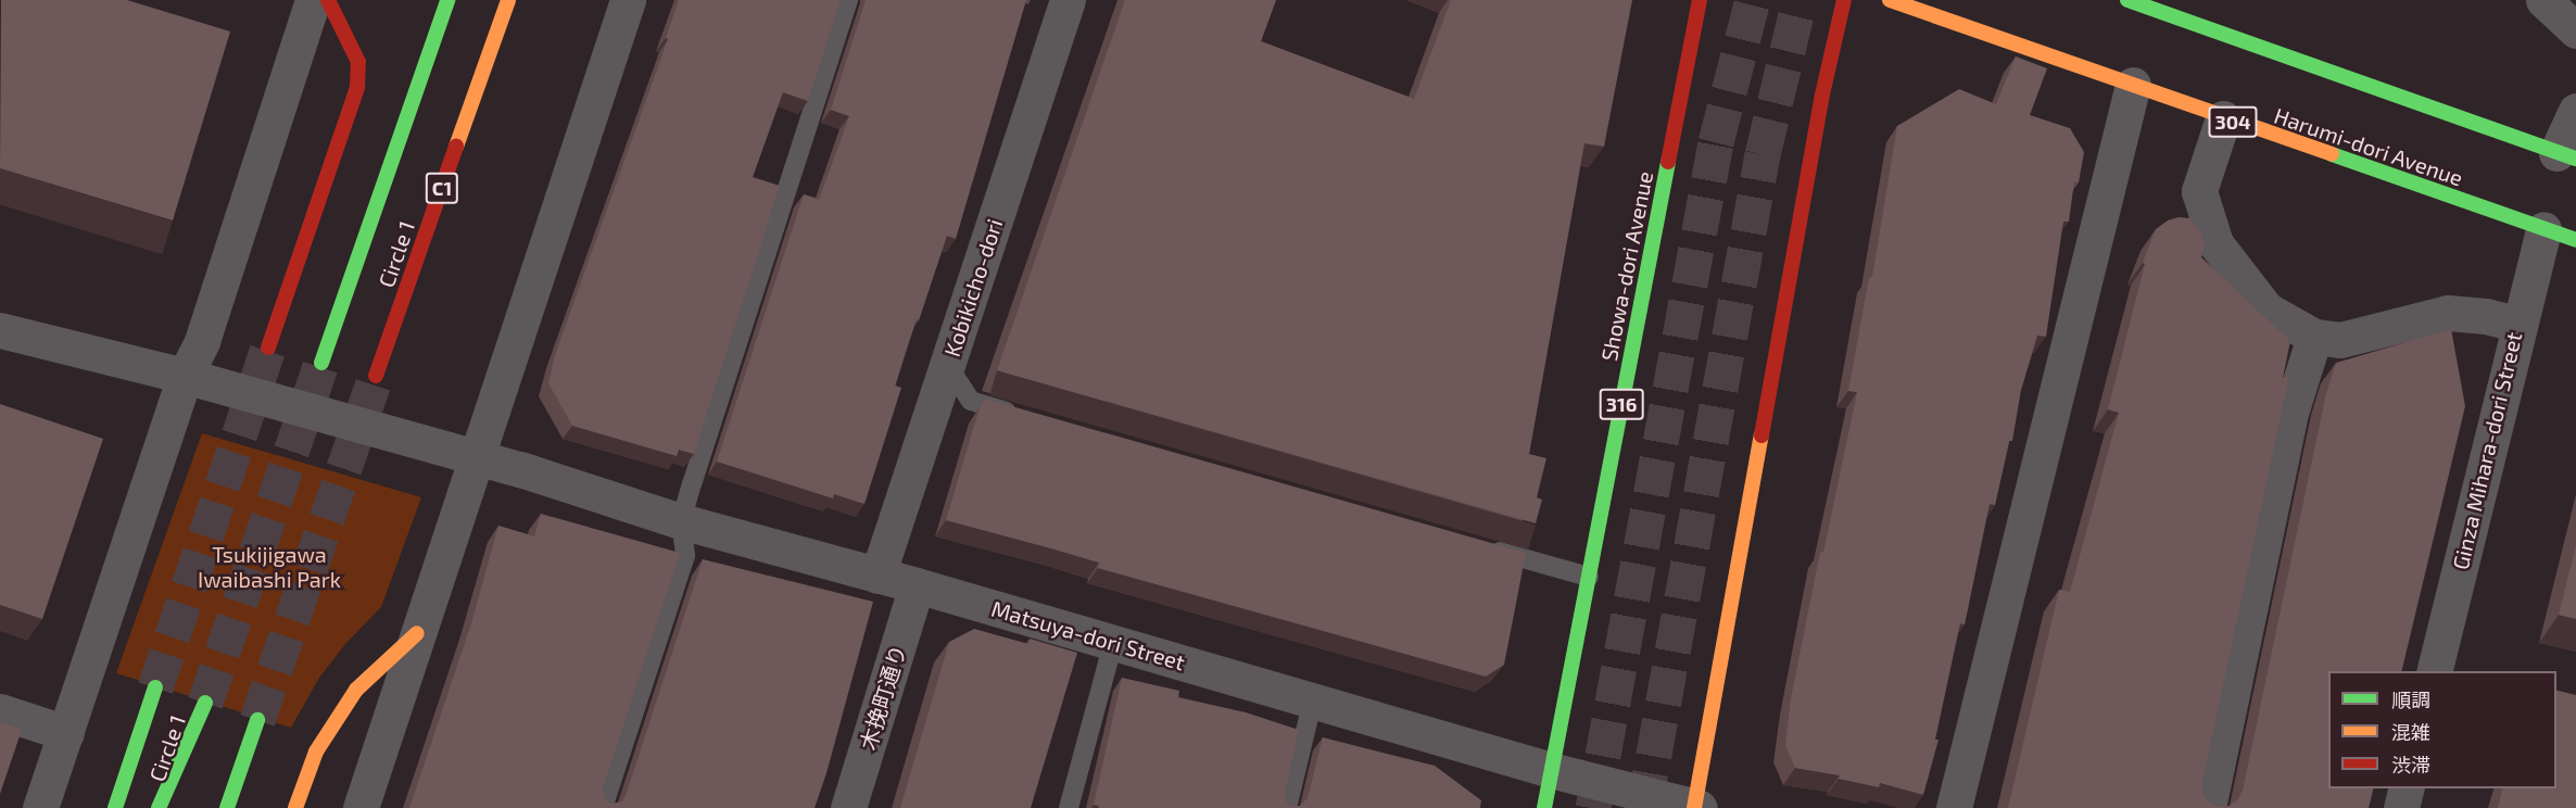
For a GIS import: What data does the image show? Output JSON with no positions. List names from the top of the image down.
{
  "streets": {
    "main road": [
      "304",
      "Harumi-dori Avenue",
      "C1",
      "Circle 1",
      "Showa-dori Avenue",
      "316"
    ],
    "street": [
      "Kobikicho-dori",
      "Ginza Mihara-dori Street",
      "Matsuya-dori Street",
      "木挽町通り"
    ]
  },
  "crossings": [
    ["Harumi-dori Avenue", "Ginza Mihara-dori Street"],
    ["Showa-dori Avenue", "Matsuya-dori Street"],
    ["Kobikicho-dori", "Matsuya-dori Street"],
    ["Matsuya-dori Street", "木挽町通り"]
  ],
  "parks": ["Tsukijigawa Iwaibashi Park"],
  "legend": ["順調", "混雑", "渋滞"]
}
